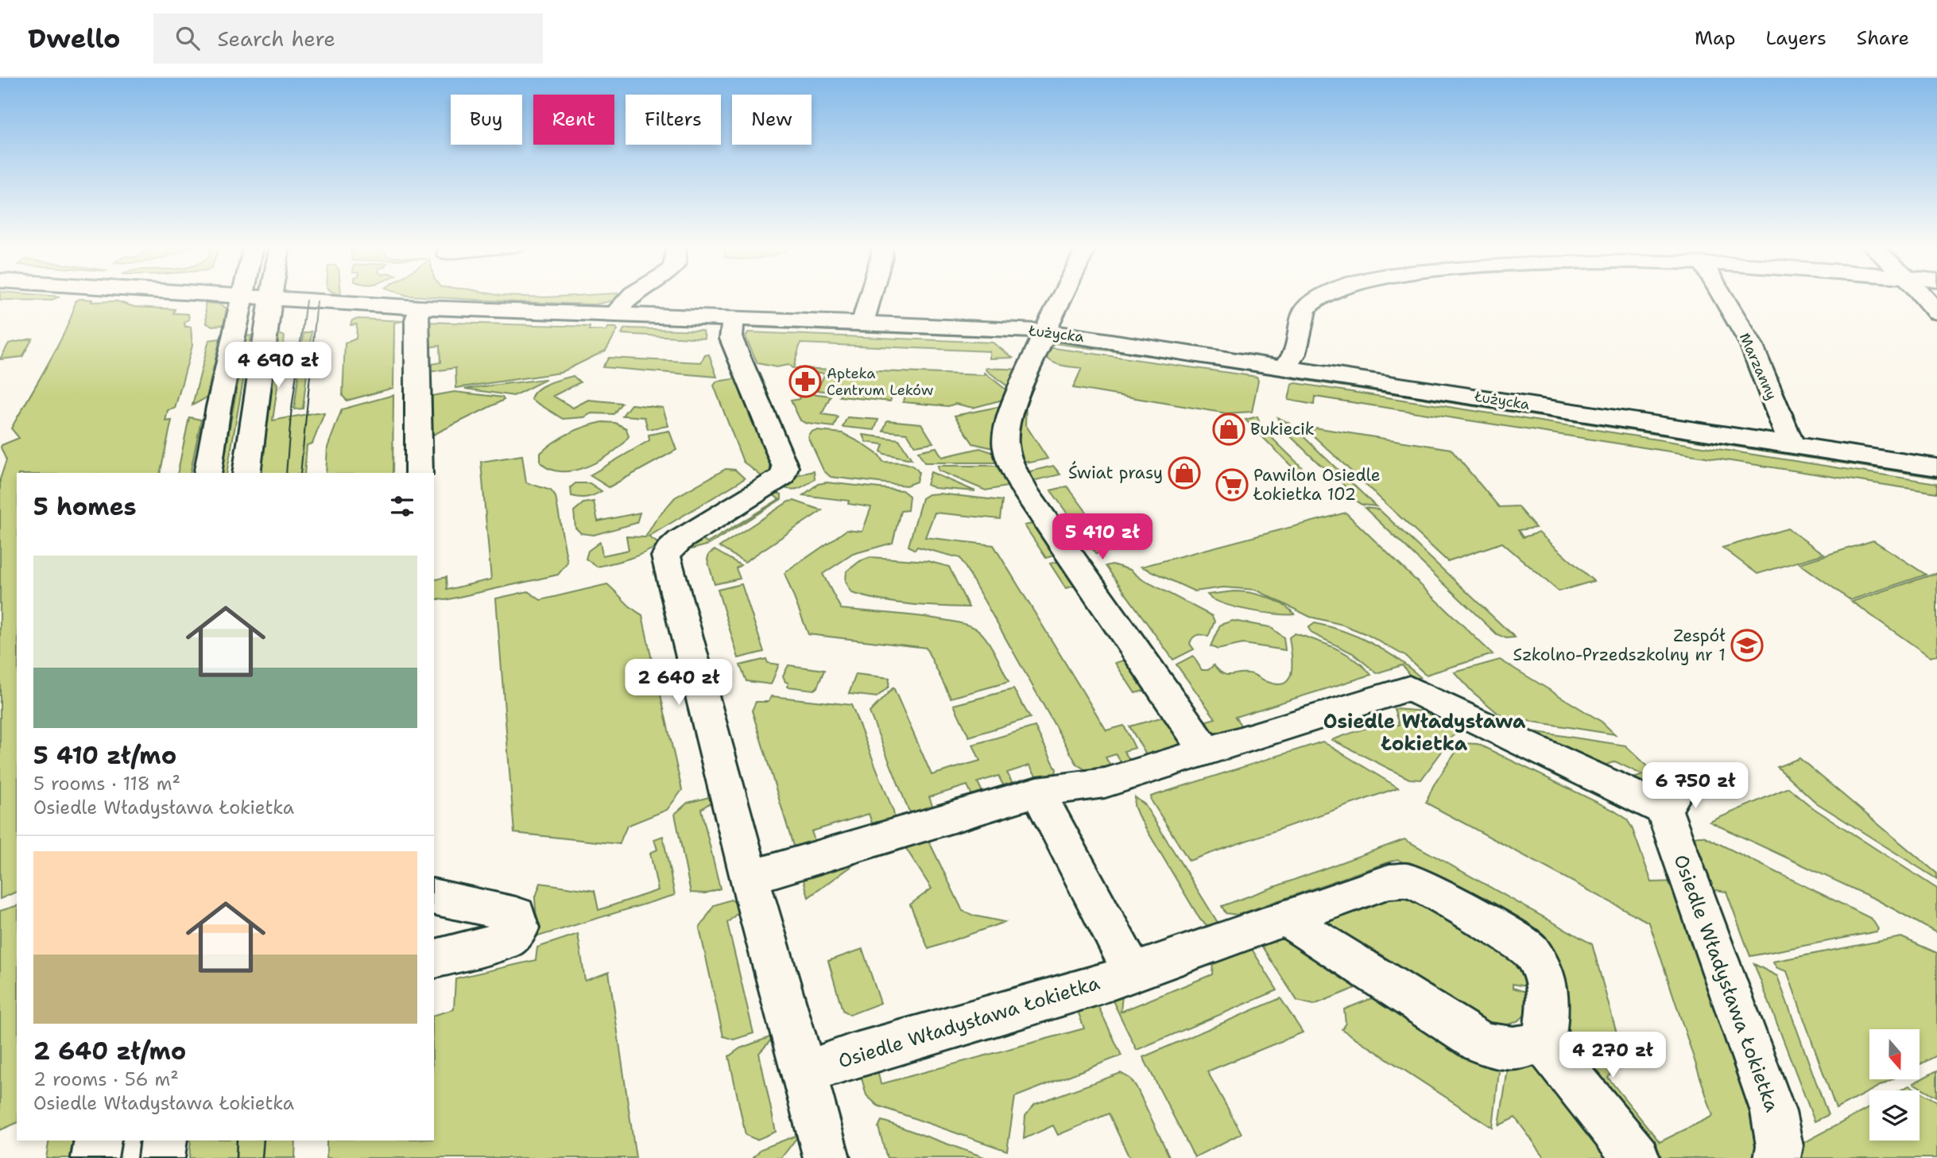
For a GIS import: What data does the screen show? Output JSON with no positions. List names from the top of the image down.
{
  "streets": {
    "street": ["Łużycka", "Marzanny", "Osiedle Władysława Łokietka"]
  },
  "crossings": [
    ["Łużycka", "Marzanny"]
  ],
  "districts": ["Osiedle Władysława Łokietka"],
  "places": {
    "pharmacy": ["Apteka Centrum Leków"],
    "shop": ["Bukiecik", "Świat prasy"],
    "supermarket": ["Pawilon Osiedle Łokietka 102"],
    "school or university": ["Zespół Szkolno-Przedszkolny nr 1"]
  },
  "north": "bottom",
  "page": {
    "header": "Dwello",
    "search": "Search here",
    "nav": ["Map", "Layers", "Share"],
    "chip": [
      "Buy",
      "Rent",
      "Filters",
      "New"
    ],
    "price": [
      "4 690 zł",
      "5 410 zł",
      "2 640 zł",
      "6 750 zł",
      "4 270 zł"
    ],
    "heading": "5 homes",
    "list": [
      {
        "name": "5 410 zł/mo",
        "note": "5 rooms · 118 m² · Osiedle Władysława Łokietka"
      },
      {
        "name": "2 640 zł/mo",
        "note": "2 rooms · 56 m² · Osiedle Władysława Łokietka"
      }
    ]
  }
}
